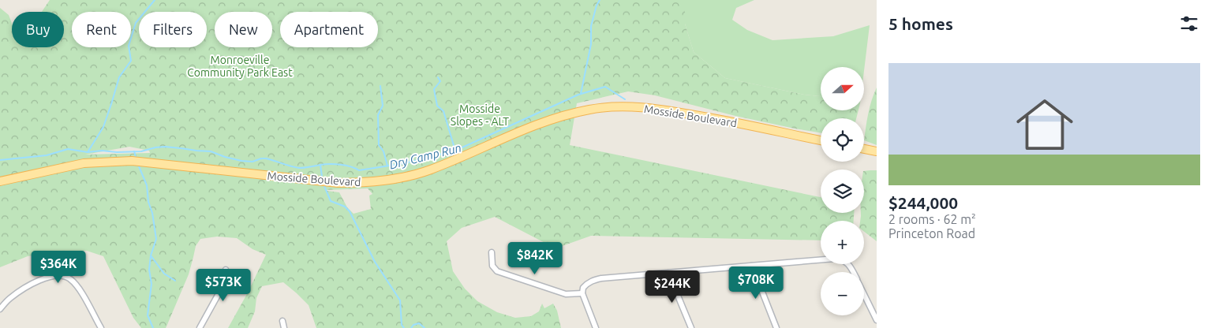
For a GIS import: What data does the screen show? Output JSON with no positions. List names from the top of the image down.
{
  "streets": {
    "main road": ["Mosside Boulevard"]
  },
  "water": ["Dry Camp Run"],
  "parks": ["Monroeville Community Park East", "Mosside Slopes - ALT"],
  "north": "right",
  "page": {
    "heading": "5 homes",
    "chip": [
      "Buy",
      "Rent",
      "Filters",
      "New",
      "Apartment"
    ],
    "list": [
      {
        "name": "$244,000",
        "note": "2 rooms · 62 m² · Princeton Road"
      }
    ],
    "map_buttons": ["+", "−"],
    "price": [
      "$842K",
      "$364K",
      "$708K",
      "$573K",
      "$244K"
    ]
  }
}
